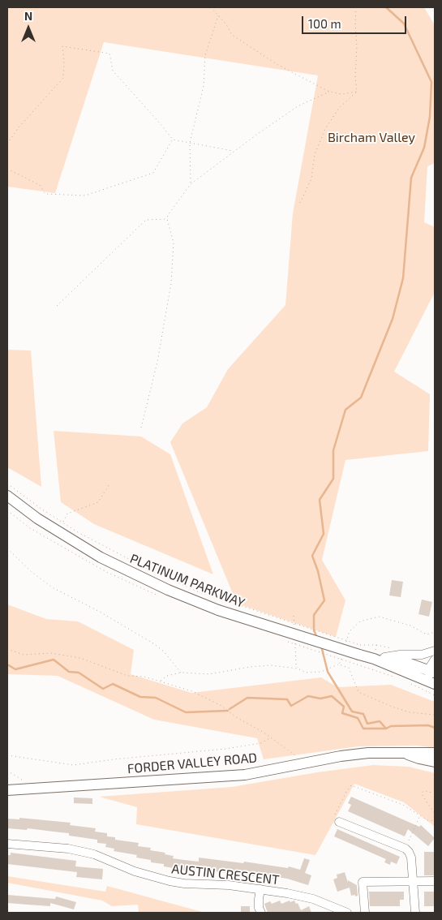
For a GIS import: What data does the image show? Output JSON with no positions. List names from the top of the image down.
{
  "streets": {
    "main road": ["PLATINUM PARKWAY", "FORDER VALLEY ROAD"],
    "street": ["AUSTIN CRESCENT"]
  },
  "parks": ["Bircham Valley"],
  "scale_bar": "100 m",
  "north": "top"
}
